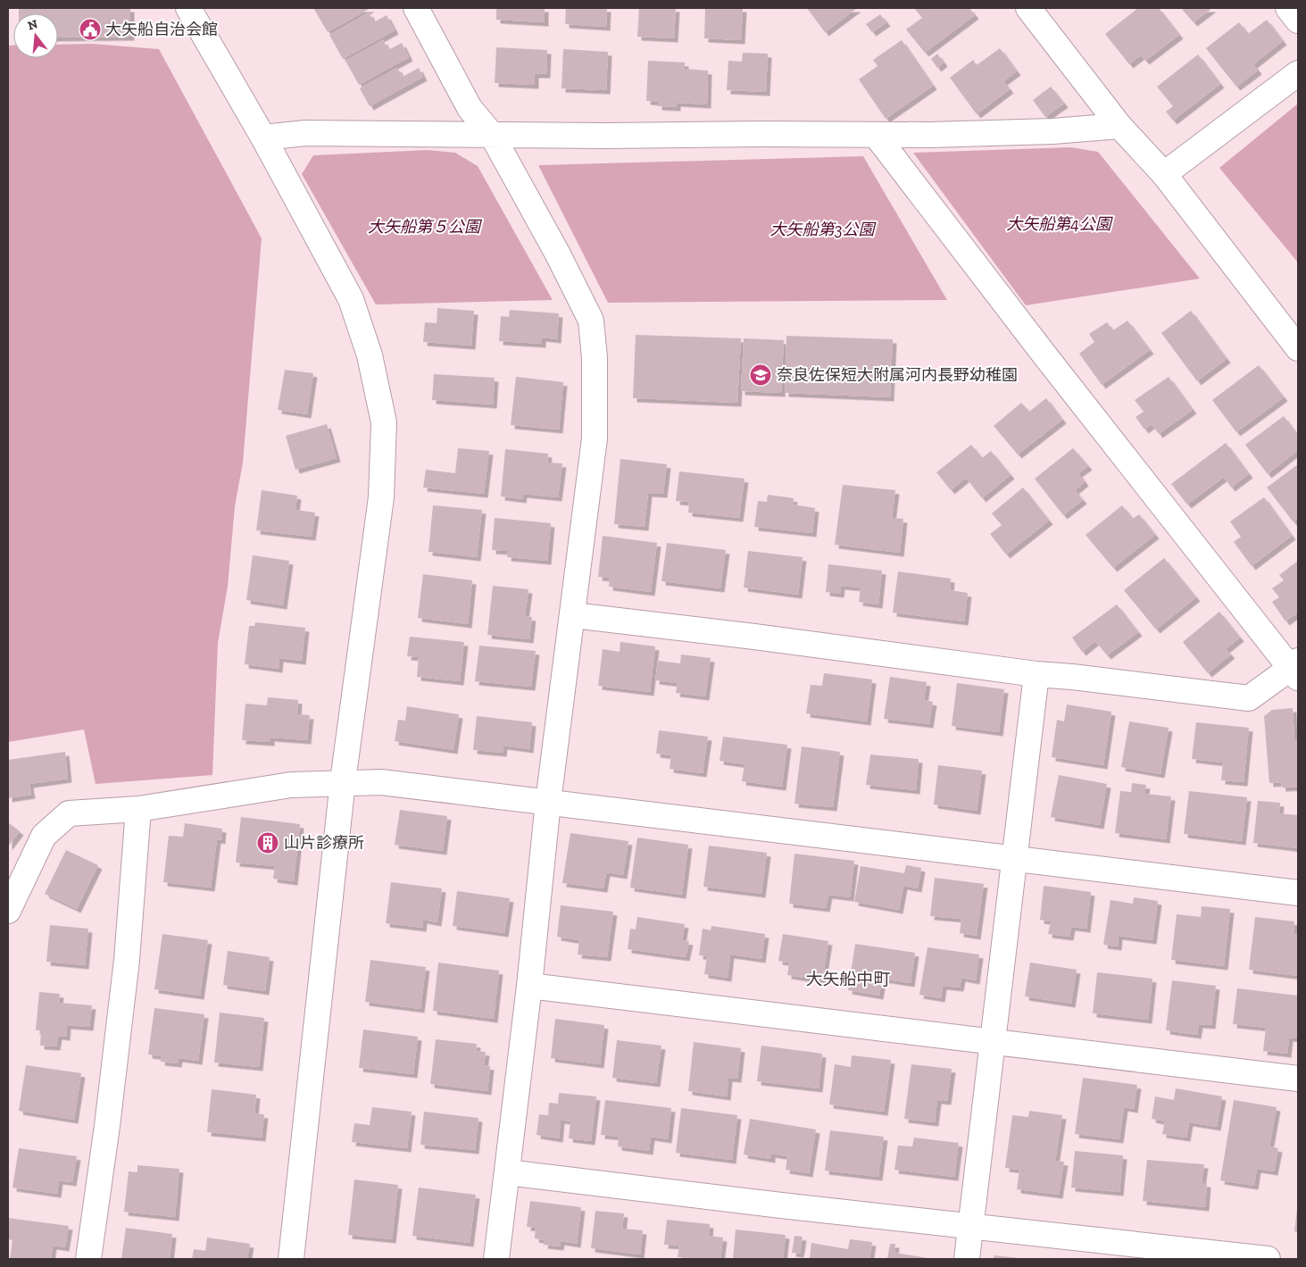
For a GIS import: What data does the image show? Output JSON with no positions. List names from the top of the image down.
{
  "districts": ["大矢船中町"],
  "parks": ["大矢船第4公園", "大矢船第５公園", "大矢船第3公園"],
  "places": {
    "public building": ["大矢船自治会館"],
    "school or university": ["奈良佐保短大附属河内長野幼稚園"],
    "building": ["山片診療所"]
  },
  "north": "top"
}
